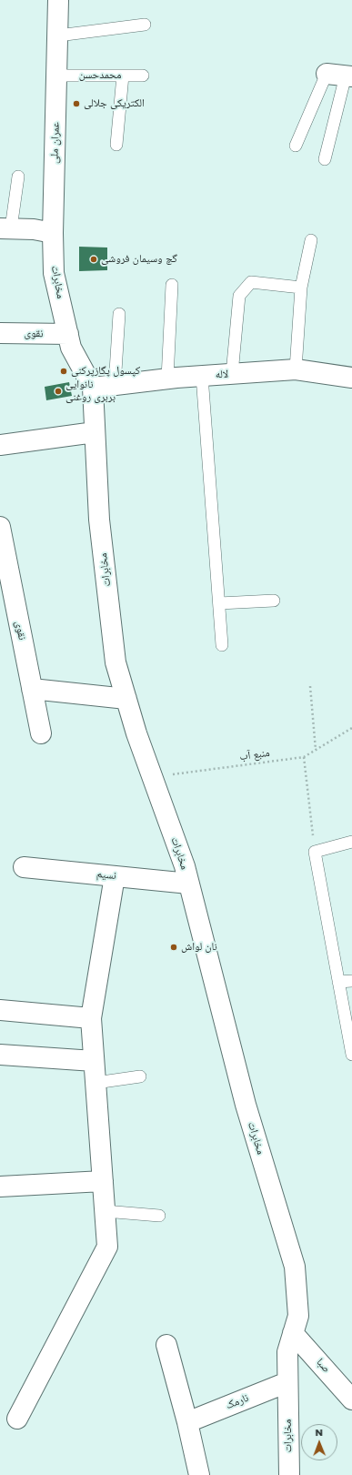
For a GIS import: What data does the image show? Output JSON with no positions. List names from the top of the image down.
{
  "streets": {
    "street": [
      "عمران ملی",
      "مخابرات",
      "نقوی",
      "لاله",
      "نسیم",
      "صبا",
      "نارمک"
    ],
    "lane": ["محمدحسن"],
    "path": ["منبع آب"]
  },
  "crossings": [
    ["محمدحسن", "عمران ملی"],
    ["عمران ملی", "مخابرات"],
    ["مخابرات", "نقوی"],
    ["مخابرات", "لاله"],
    ["مخابرات", "منبع آب"],
    ["مخابرات", "نسیم"],
    ["مخابرات", "صبا"],
    ["مخابرات", "نارمک"]
  ],
  "places": [
    "الکتریکی جلالی",
    "گچ وسیمان فروشی",
    "کپسول پگازپرکنی",
    "نانوایی بربری روغنی",
    "نان لواش"
  ],
  "north": "top"
}
